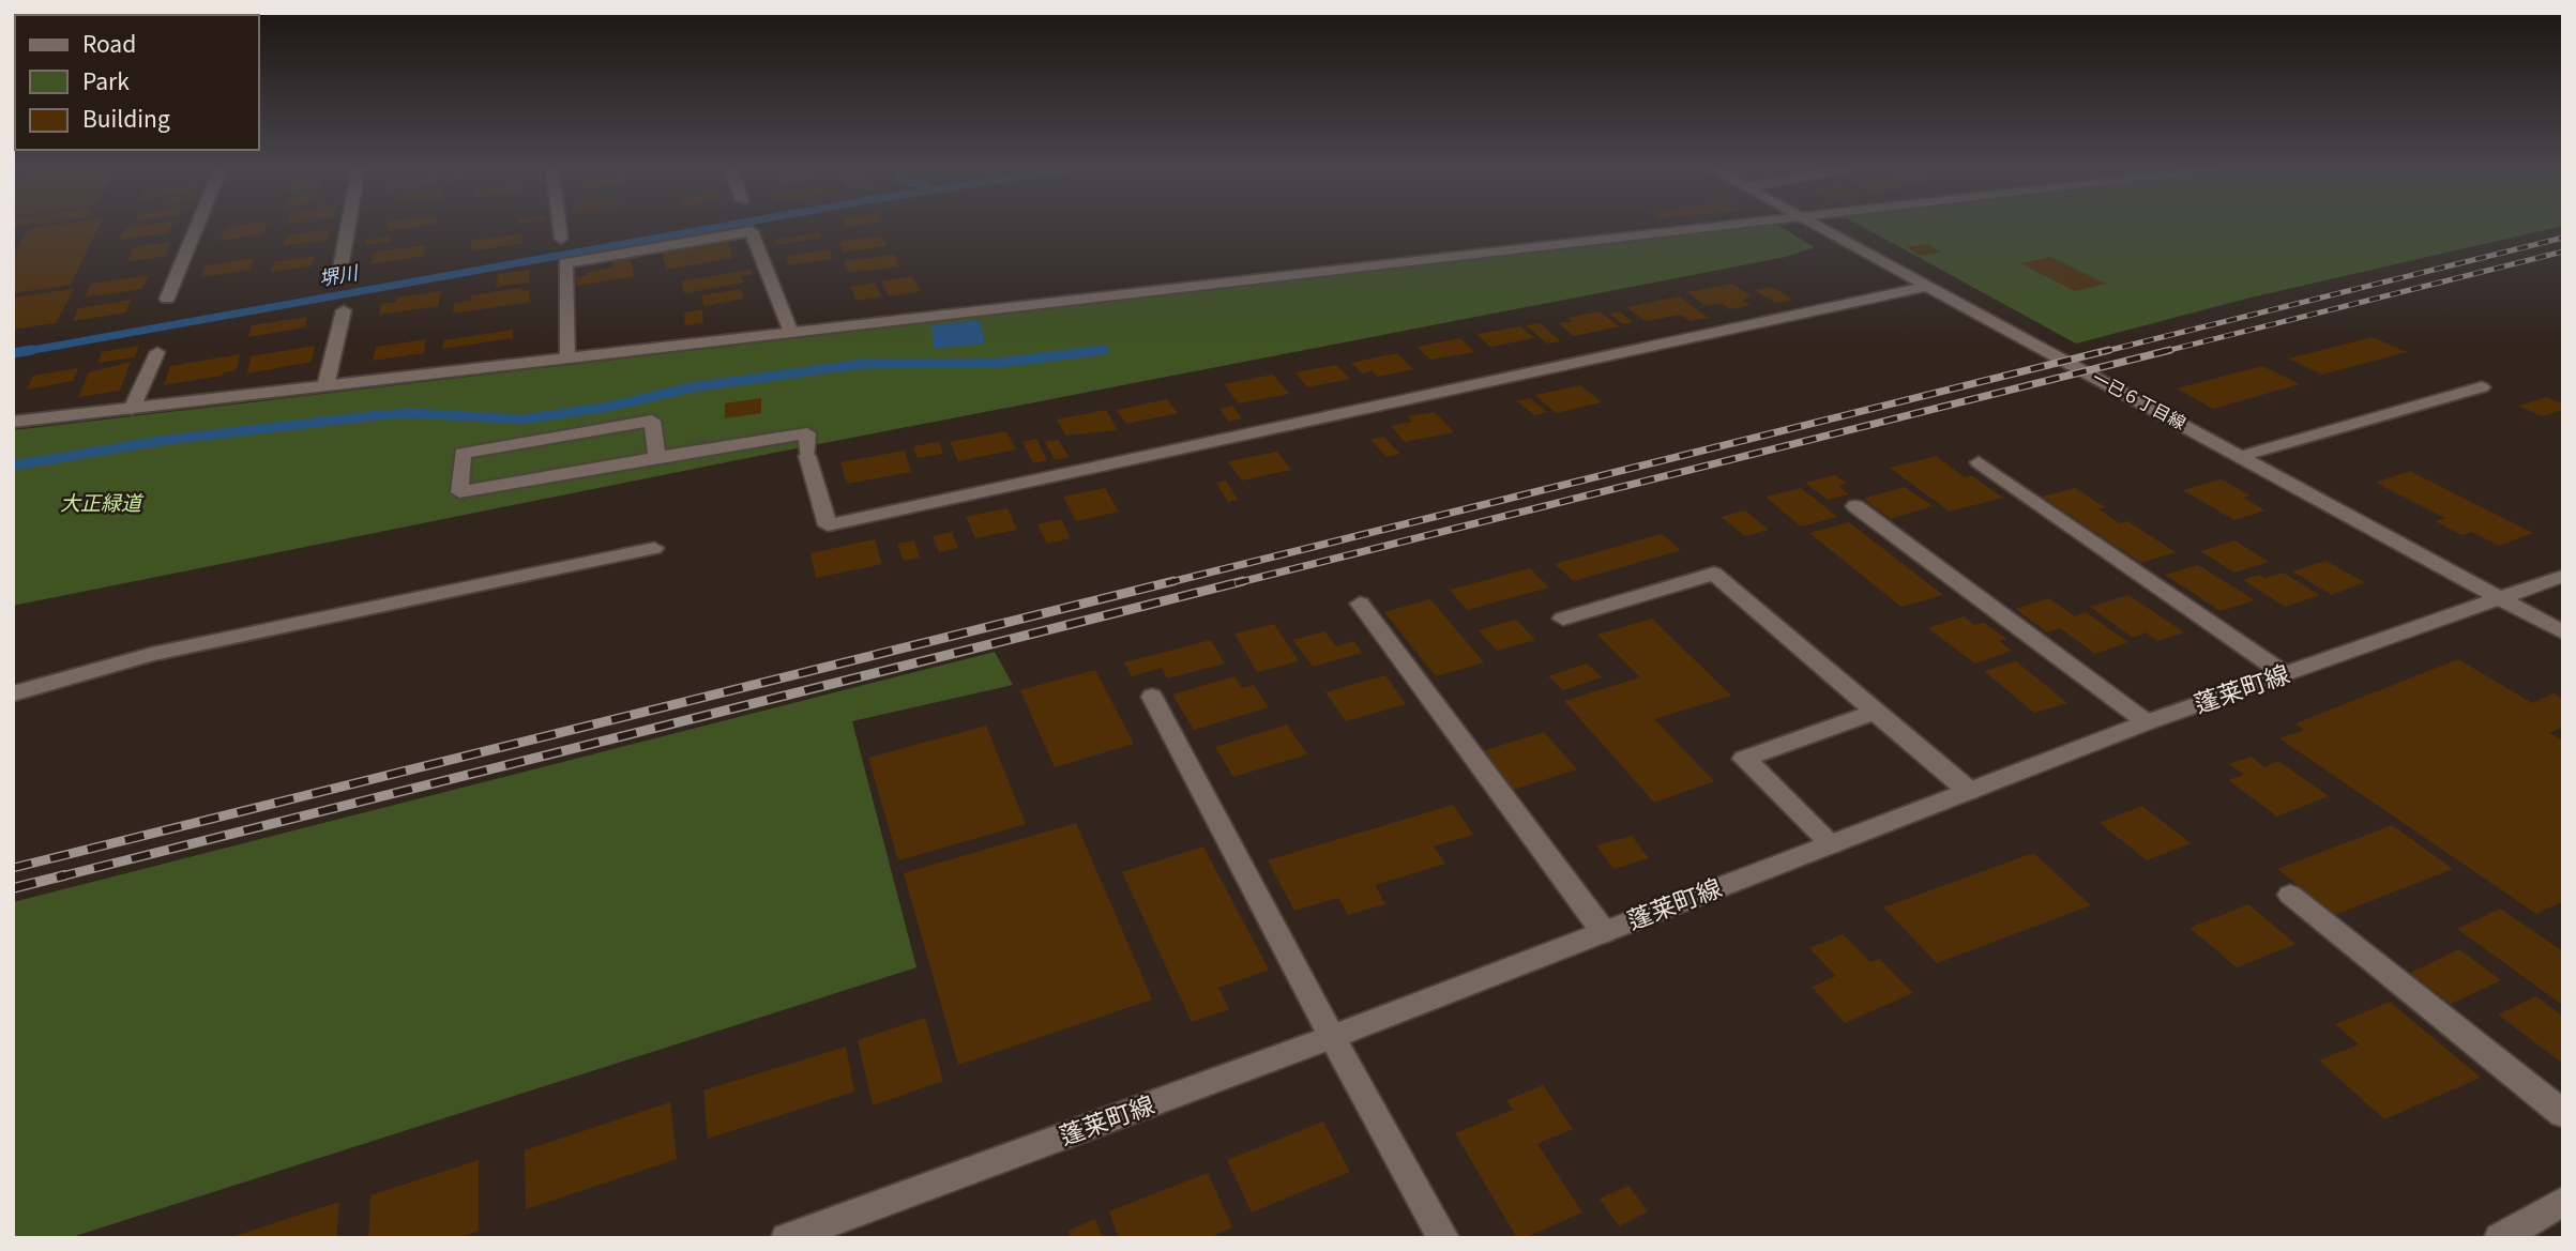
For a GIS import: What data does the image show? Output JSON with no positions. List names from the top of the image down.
{
  "streets": {
    "street": ["一已６丁目線", "蓬莱町線"]
  },
  "crossings": [
    ["一已６丁目線", "蓬莱町線"]
  ],
  "water": ["堺川"],
  "parks": ["大正緑道"],
  "legend": ["Road", "Park", "Building"]
}
